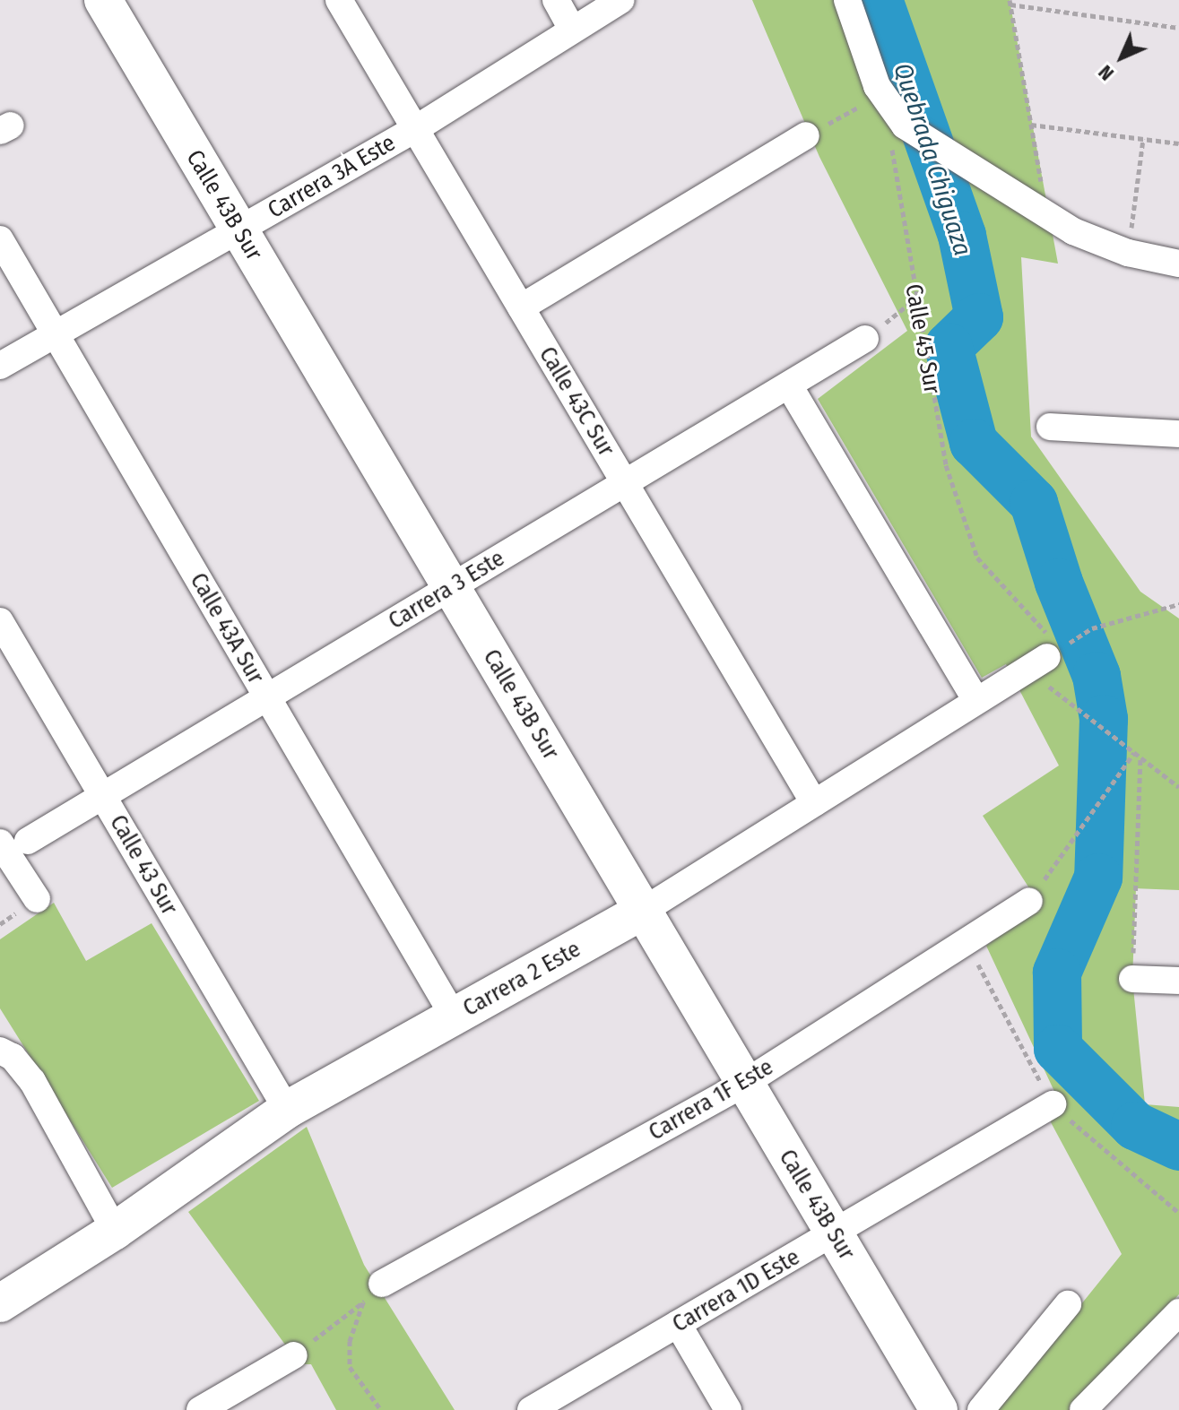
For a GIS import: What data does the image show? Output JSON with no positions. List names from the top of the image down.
{
  "streets": {
    "street": [
      "Carrera 3A Este",
      "Calle 43B Sur",
      "Calle 43C Sur",
      "Carrera 3 Este",
      "Calle 43A Sur",
      "Calle 43 Sur",
      "Carrera 2 Este",
      "Carrera 1F Este",
      "Carrera 1D Este"
    ],
    "path": ["Calle 45 Sur"]
  },
  "crossings": [
    ["Carrera 3A Este", "Calle 43B Sur"],
    ["Carrera 3A Este", "Calle 43C Sur"],
    ["Carrera 3A Este", "Calle 43A Sur"],
    ["Calle 43B Sur", "Carrera 3 Este"],
    ["Calle 43B Sur", "Carrera 2 Este"],
    ["Calle 43B Sur", "Carrera 1F Este"],
    ["Calle 43B Sur", "Carrera 1D Este"],
    ["Calle 45 Sur", "Carrera 2 Este"],
    ["Calle 43C Sur", "Carrera 3 Este"],
    ["Calle 43C Sur", "Carrera 2 Este"],
    ["Carrera 3 Este", "Calle 43A Sur"],
    ["Carrera 3 Este", "Calle 43 Sur"],
    ["Calle 43A Sur", "Carrera 2 Este"],
    ["Calle 43 Sur", "Carrera 2 Este"]
  ],
  "water": ["Quebrada Chiguaza"],
  "north": "bottom left"
}
